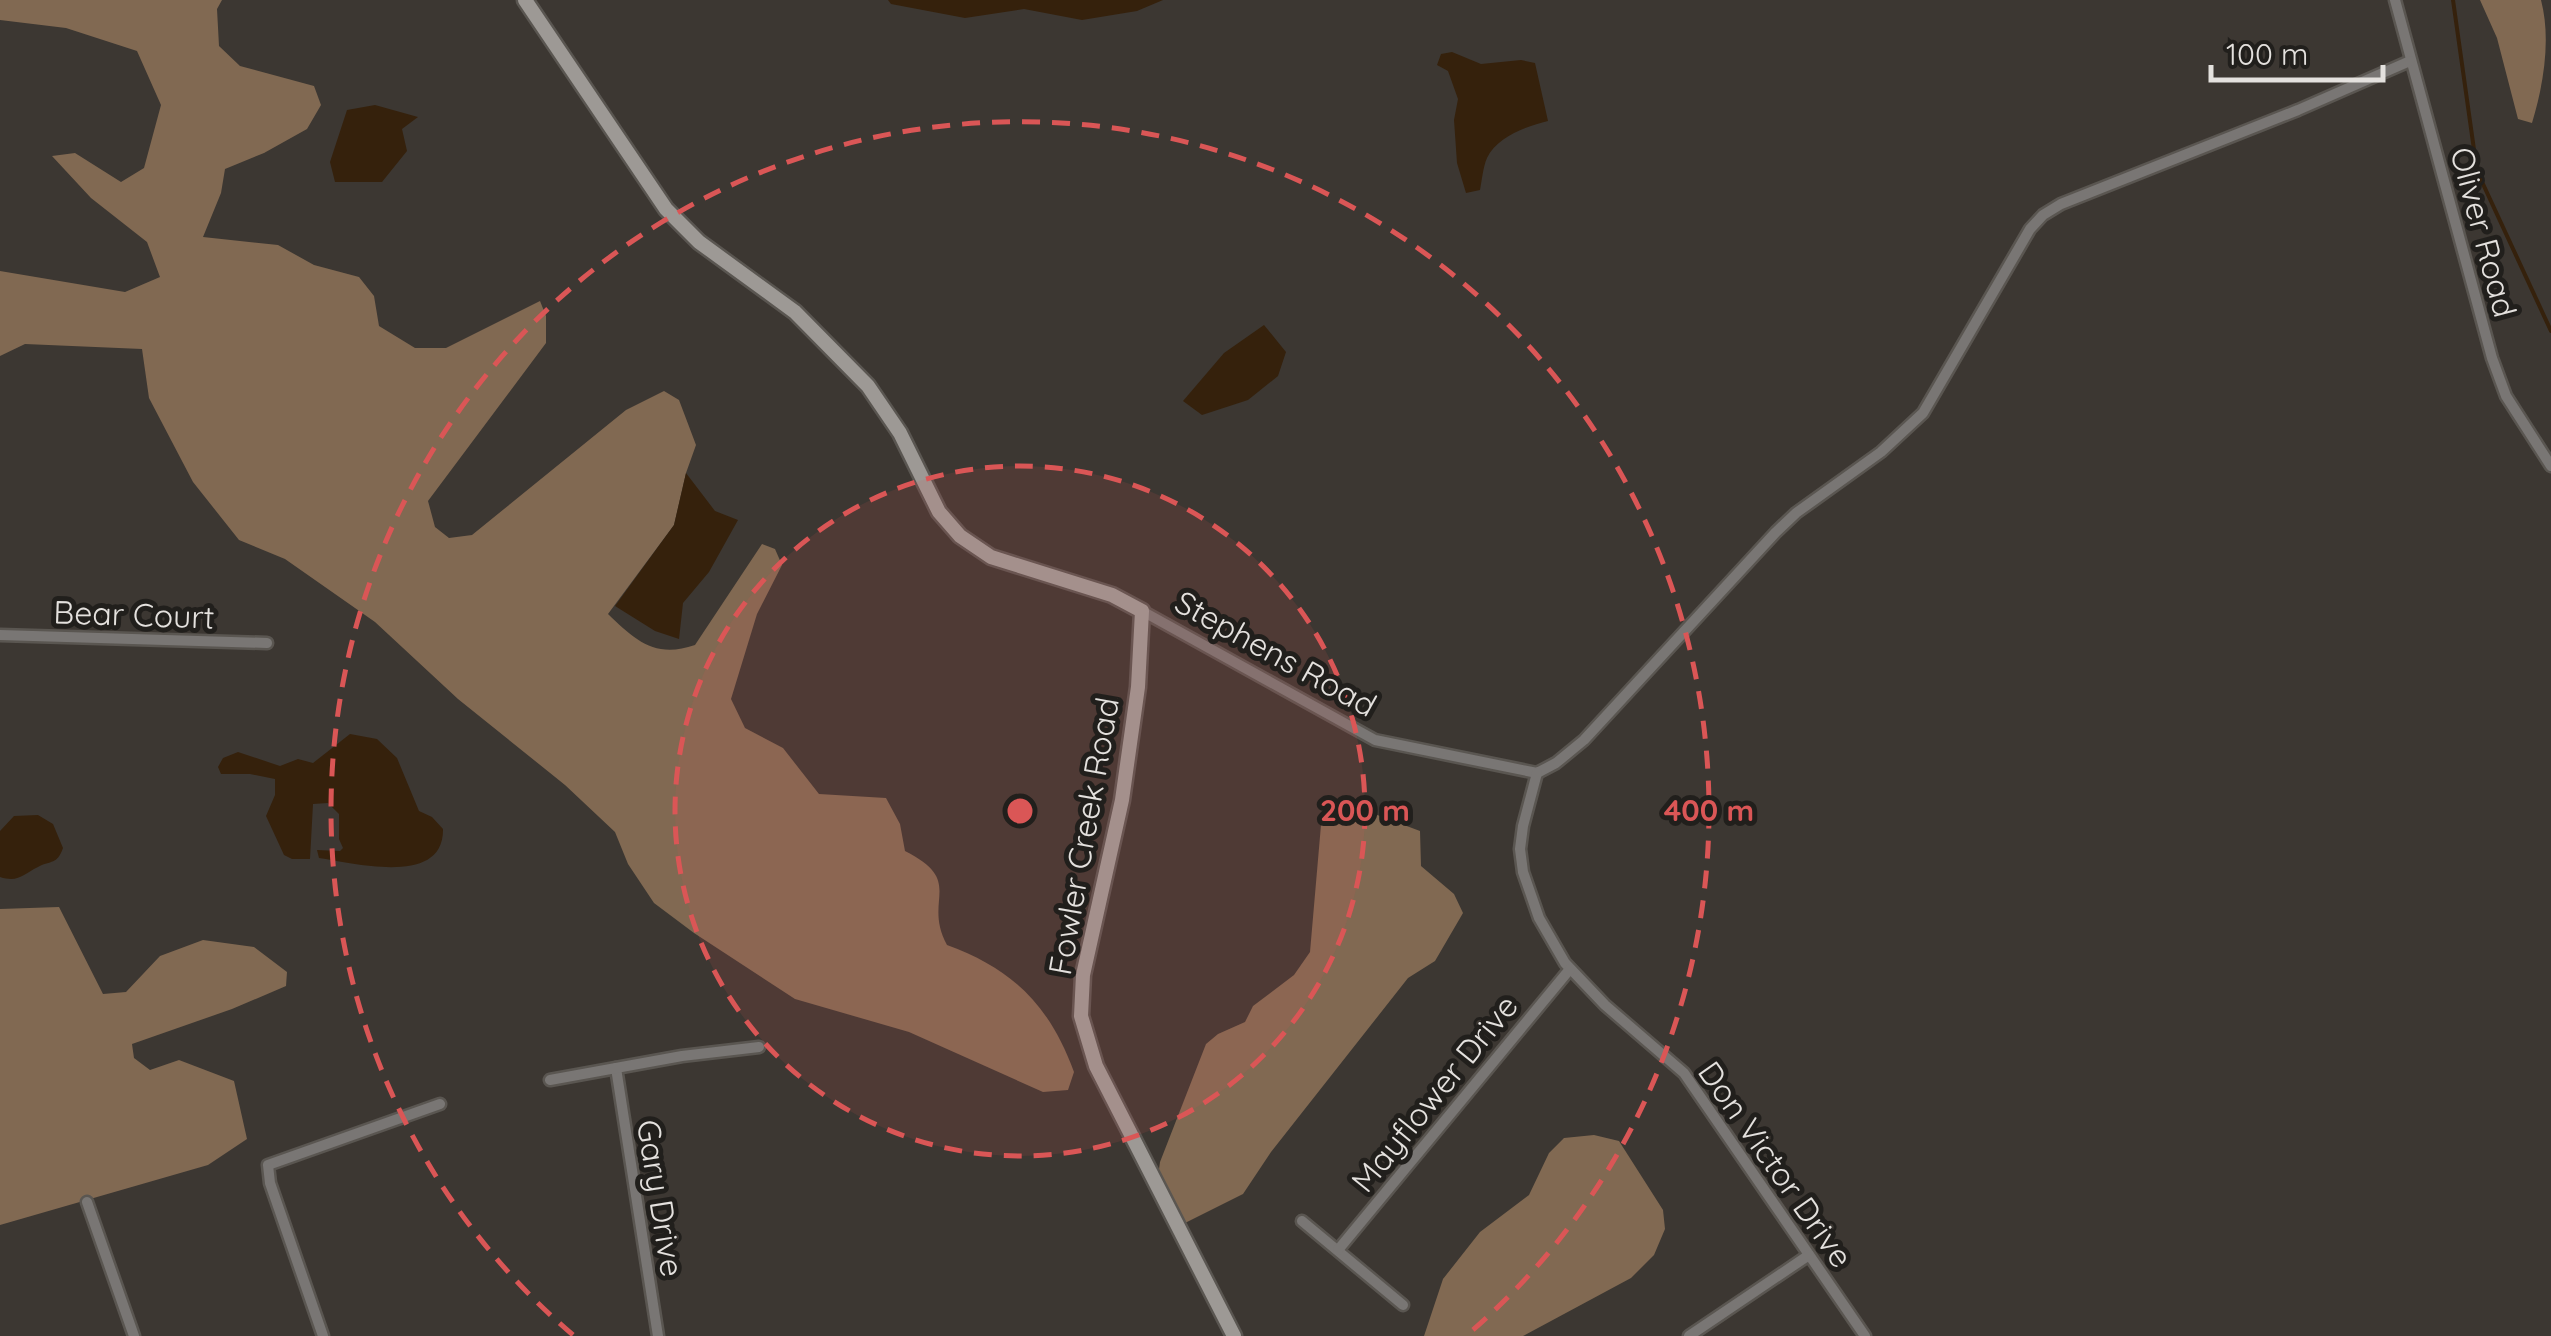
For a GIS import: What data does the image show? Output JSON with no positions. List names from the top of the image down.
{
  "streets": {
    "main road": ["Stephens Road", "Fowler Creek Road"],
    "street": [
      "Oliver Road",
      "Bear Court",
      "Mayflower Drive",
      "Don Victor Drive",
      "Gary Drive"
    ]
  },
  "crossings": [
    ["Stephens Road", "Fowler Creek Road"],
    ["Stephens Road", "Don Victor Drive"],
    ["Mayflower Drive", "Don Victor Drive"]
  ],
  "scale_bar": "100 m",
  "rings": ["200 m", "400 m"]
}
